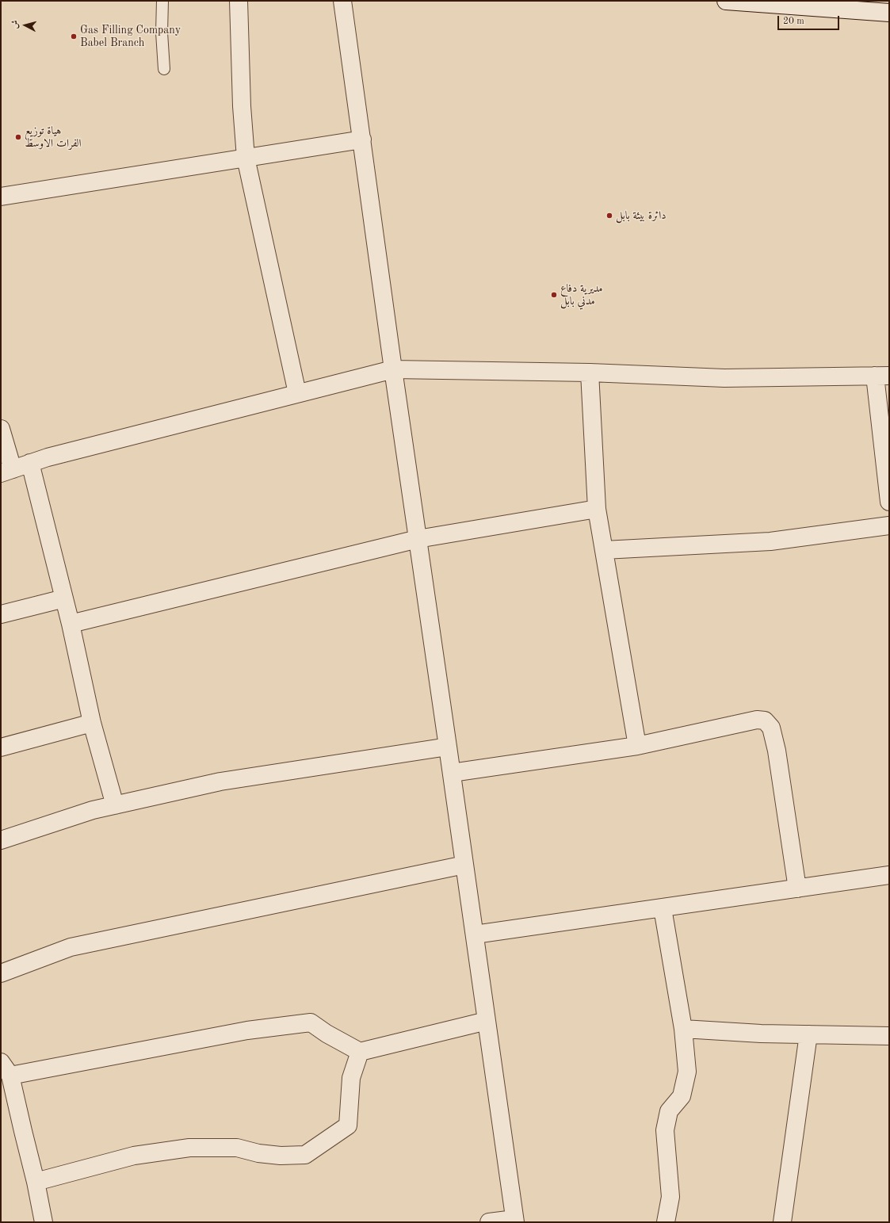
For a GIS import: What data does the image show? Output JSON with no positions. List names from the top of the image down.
{
  "places": [
    "Gas Filling Company Babel Branch",
    "هياة توزيع الفرات الاوسط",
    "دائرة بيئة بابل",
    "مديرية دفاع مدني بابل"
  ],
  "scale_bar": "20 m",
  "north": "left"
}
